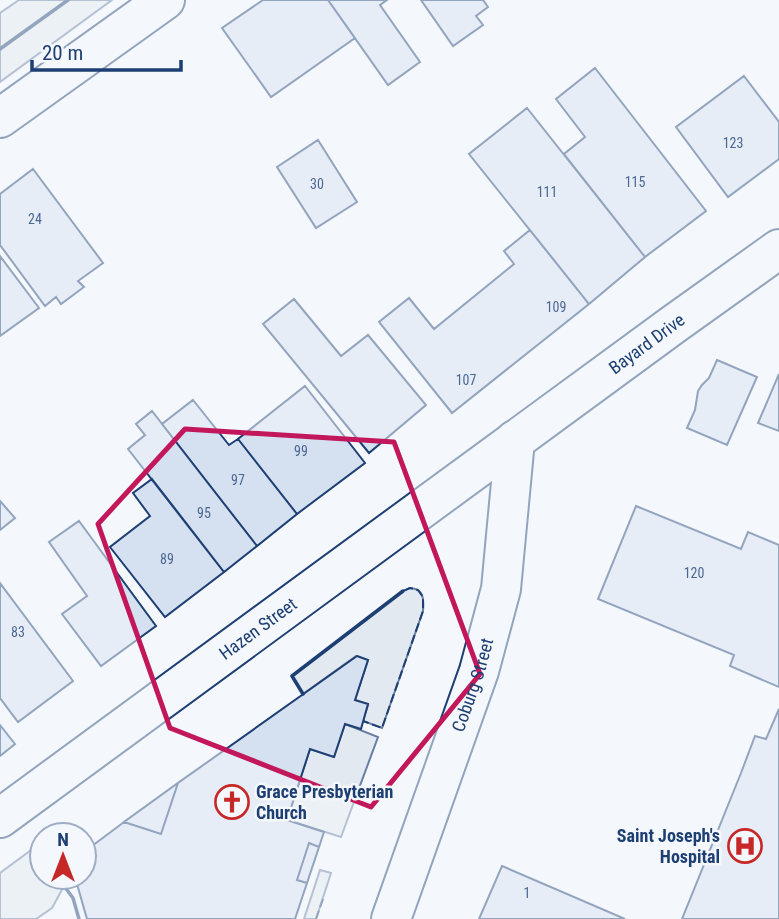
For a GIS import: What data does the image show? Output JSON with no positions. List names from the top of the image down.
{
  "streets": {
    "street": ["Bayard Drive", "Hazen Street", "Coburg Street"]
  },
  "crossings": [
    ["Bayard Drive", "Hazen Street"],
    ["Bayard Drive", "Coburg Street"],
    ["Hazen Street", "Coburg Street"]
  ],
  "places": {
    "church": ["Grace Presbyterian Church"],
    "hospital": ["Saint Joseph's Hospital"]
  },
  "house_numbers": [
    "123",
    "115",
    "30",
    "111",
    "24",
    "109",
    "107",
    "99",
    "97",
    "95",
    "89",
    "120",
    "83",
    "1"
  ],
  "scale_bar": "20 m",
  "north": "top"
}
